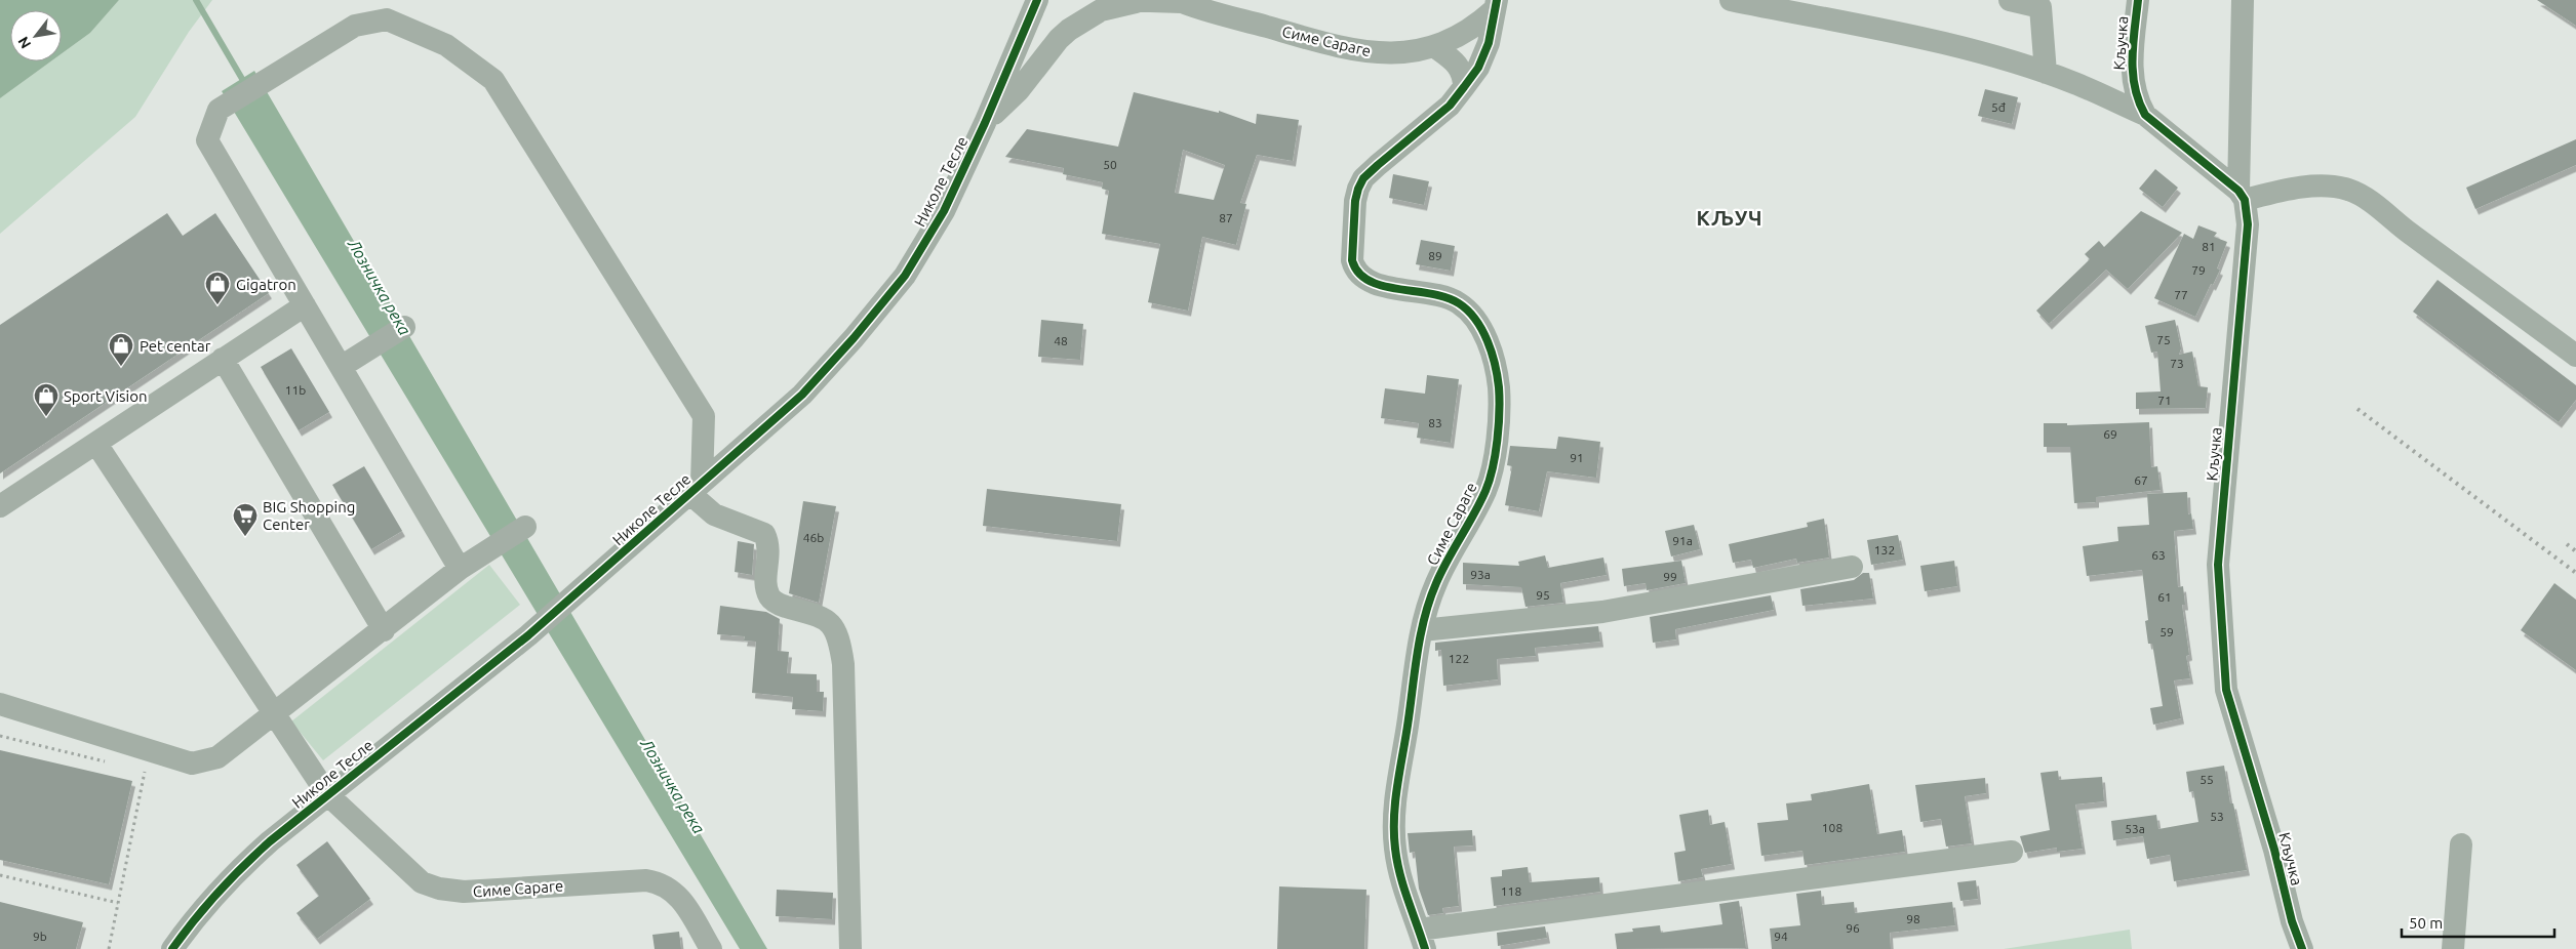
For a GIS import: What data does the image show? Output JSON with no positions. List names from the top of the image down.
{
  "streets": {
    "street": ["Симе Сараге", "Кључка", "Николе Тесле"]
  },
  "crossings": [
    ["Симе Сараге", "Николе Тесле"]
  ],
  "districts": ["КЉУЧ"],
  "water": ["Лозничка река"],
  "places": {
    "shop": ["Gigatron", "Pet centar", "Sport Vision"],
    "supermarket": ["BIG Shopping Center"]
  },
  "house_numbers": [
    "5đ",
    "50",
    "87",
    "81",
    "89",
    "79",
    "77",
    "75",
    "48",
    "73",
    "11b",
    "71",
    "83",
    "69",
    "91",
    "67",
    "46b",
    "91a",
    "132",
    "63",
    "93a",
    "99",
    "95",
    "61",
    "59",
    "122",
    "55",
    "53",
    "108",
    "53a",
    "118",
    "98",
    "96",
    "9b",
    "94"
  ],
  "scale_bar": "50 m",
  "north": "bottom left"
}
